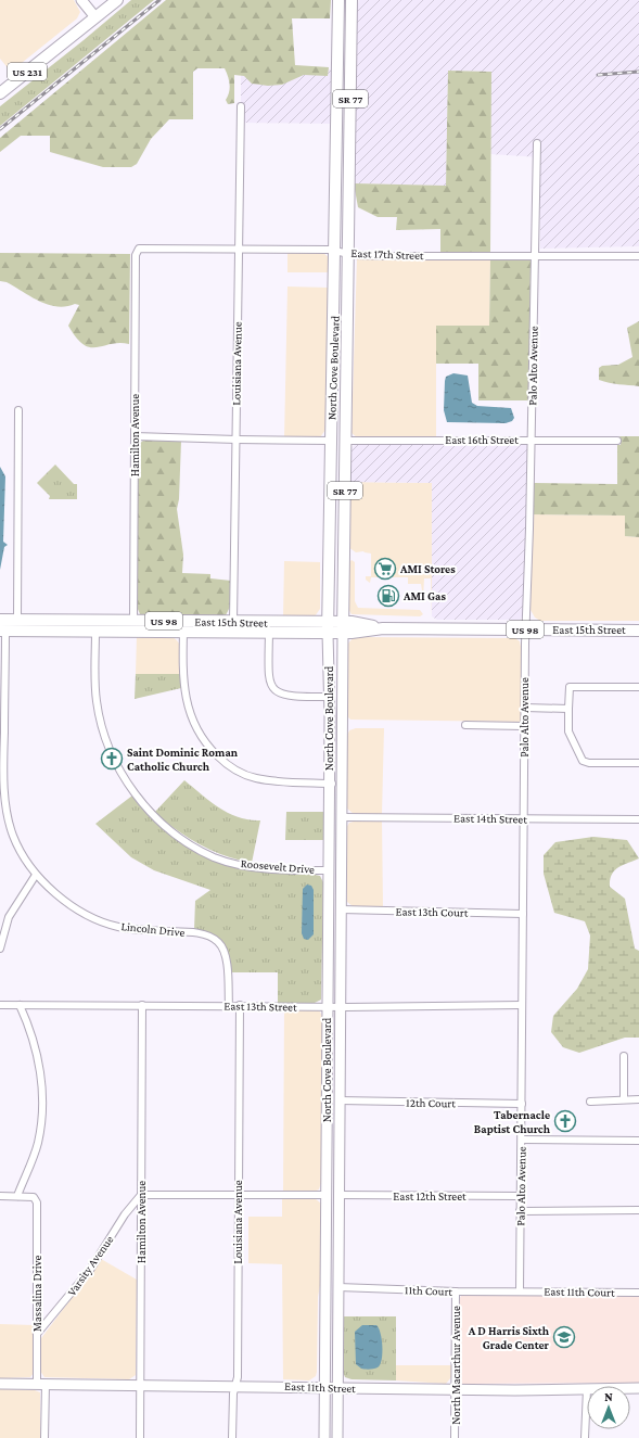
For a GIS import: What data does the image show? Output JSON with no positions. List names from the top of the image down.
{
  "streets": {
    "main road": [
      "US 231",
      "SR 77",
      "North Cove Boulevard",
      "US 98",
      "East 15th Street",
      "East 11th Street"
    ],
    "street": [
      "East 17th Street",
      "Louisiana Avenue",
      "Palo Alto Avenue",
      "Hamilton Avenue",
      "East 16th Street",
      "East 14th Street",
      "Roosevelt Drive",
      "East 13th Court",
      "Lincoln Drive",
      "East 13th Street",
      "12th Court",
      "East 12th Street",
      "Varsity Avenue",
      "11th Court",
      "East 11th Court",
      "Massalina Drive",
      "North Macarthur Avenue"
    ]
  },
  "crossings": [
    ["East 17th Street", "Louisiana Avenue"],
    ["East 17th Street", "Palo Alto Avenue"],
    ["East 17th Street", "North Cove Boulevard"],
    ["East 17th Street", "Hamilton Avenue"],
    ["Louisiana Avenue", "East 15th Street"],
    ["Louisiana Avenue", "East 13th Street"],
    ["Louisiana Avenue", "East 11th Street"],
    ["Palo Alto Avenue", "East 16th Street"],
    ["Palo Alto Avenue", "East 15th Street"],
    ["Palo Alto Avenue", "East 14th Street"],
    ["Palo Alto Avenue", "East 13th Court"],
    ["Palo Alto Avenue", "East 13th Street"],
    ["Palo Alto Avenue", "12th Court"],
    ["Palo Alto Avenue", "East 12th Street"],
    ["Palo Alto Avenue", "11th Court"],
    ["Palo Alto Avenue", "East 11th Court"],
    ["North Cove Boulevard", "East 16th Street"],
    ["North Cove Boulevard", "East 15th Street"],
    ["North Cove Boulevard", "East 14th Street"],
    ["North Cove Boulevard", "Roosevelt Drive"],
    ["North Cove Boulevard", "East 13th Court"],
    ["North Cove Boulevard", "East 13th Street"],
    ["North Cove Boulevard", "12th Court"],
    ["North Cove Boulevard", "East 12th Street"],
    ["North Cove Boulevard", "11th Court"],
    ["North Cove Boulevard", "East 11th Street"],
    ["Hamilton Avenue", "East 15th Street"],
    ["Hamilton Avenue", "East 13th Street"],
    ["Hamilton Avenue", "Varsity Avenue"],
    ["Hamilton Avenue", "East 11th Street"],
    ["East 15th Street", "Roosevelt Drive"],
    ["East 15th Street", "Lincoln Drive"],
    ["Lincoln Drive", "East 13th Street"],
    ["Varsity Avenue", "Massalina Drive"],
    ["11th Court", "East 11th Court"],
    ["11th Court", "North Macarthur Avenue"],
    ["Massalina Drive", "East 11th Street"],
    ["North Macarthur Avenue", "East 11th Street"]
  ],
  "places": {
    "supermarket": ["AMI Stores"],
    "fuel station": ["AMI Gas"],
    "church": ["Saint Dominic Roman Catholic Church", "Tabernacle Baptist Church"],
    "school or university": ["A D Harris Sixth Grade Center"]
  },
  "north": "top"
}
